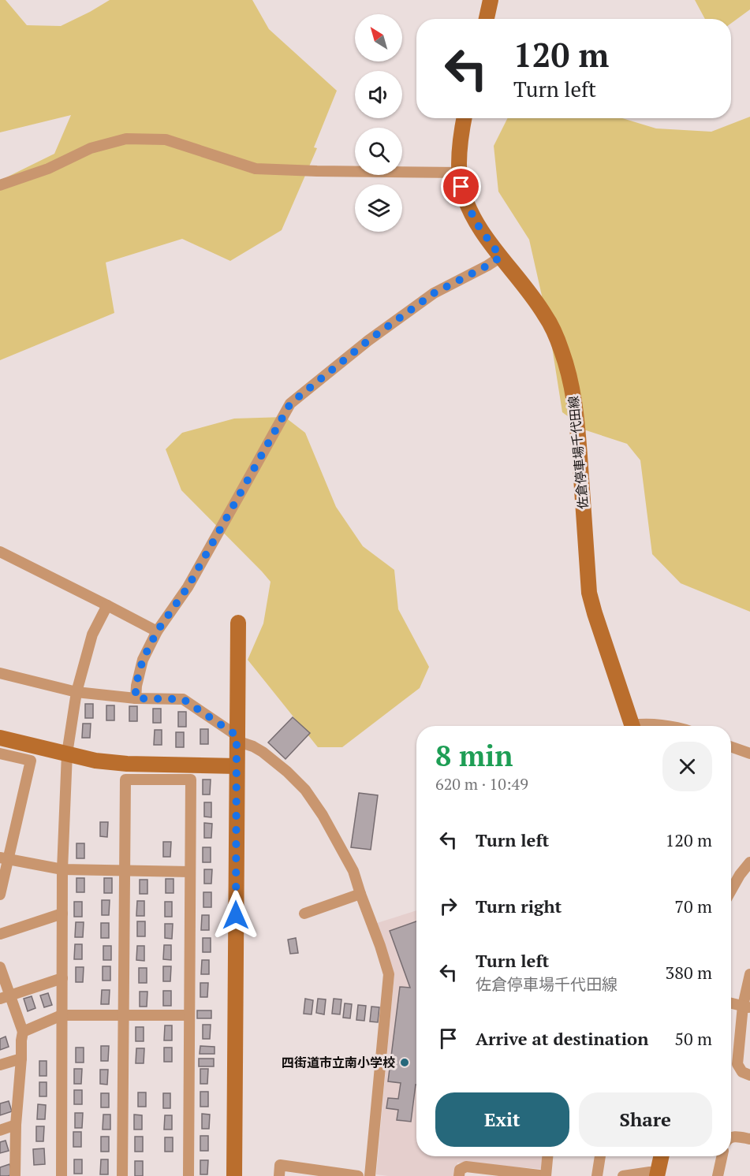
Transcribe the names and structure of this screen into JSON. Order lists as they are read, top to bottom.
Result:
{
  "streets": {
    "street": ["佐倉停車場千代田線"]
  },
  "places": ["四街道市立南小学校"],
  "north": "top left",
  "page": {
    "turn": ["120 m", "Turn left"],
    "heading": ["8 min", "620 m · 10:49"],
    "list": [
      {
        "name": "Turn left",
        "value": "120 m"
      },
      {
        "name": "Turn right",
        "value": "70 m"
      },
      {
        "name": "Turn left",
        "note": "佐倉停車場千代田線",
        "value": "380 m"
      },
      {
        "name": "Arrive at destination",
        "value": "50 m"
      }
    ],
    "buttons": ["Exit", "Share"]
  }
}
